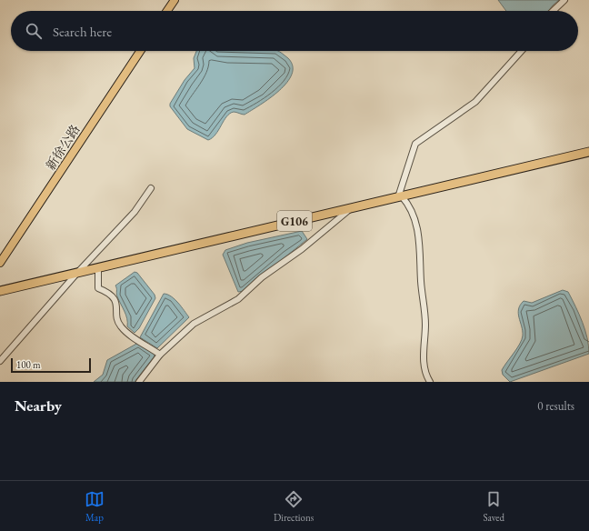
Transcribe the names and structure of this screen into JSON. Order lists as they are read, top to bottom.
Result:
{
  "streets": {
    "highway": ["G106"],
    "main road": ["新徐公路"]
  },
  "scale_bar": "100 m",
  "page": {
    "search": "Search here",
    "scale": "100 m",
    "heading": ["Nearby", "0 results"],
    "nav": ["Map", "Directions", "Saved"]
  }
}
